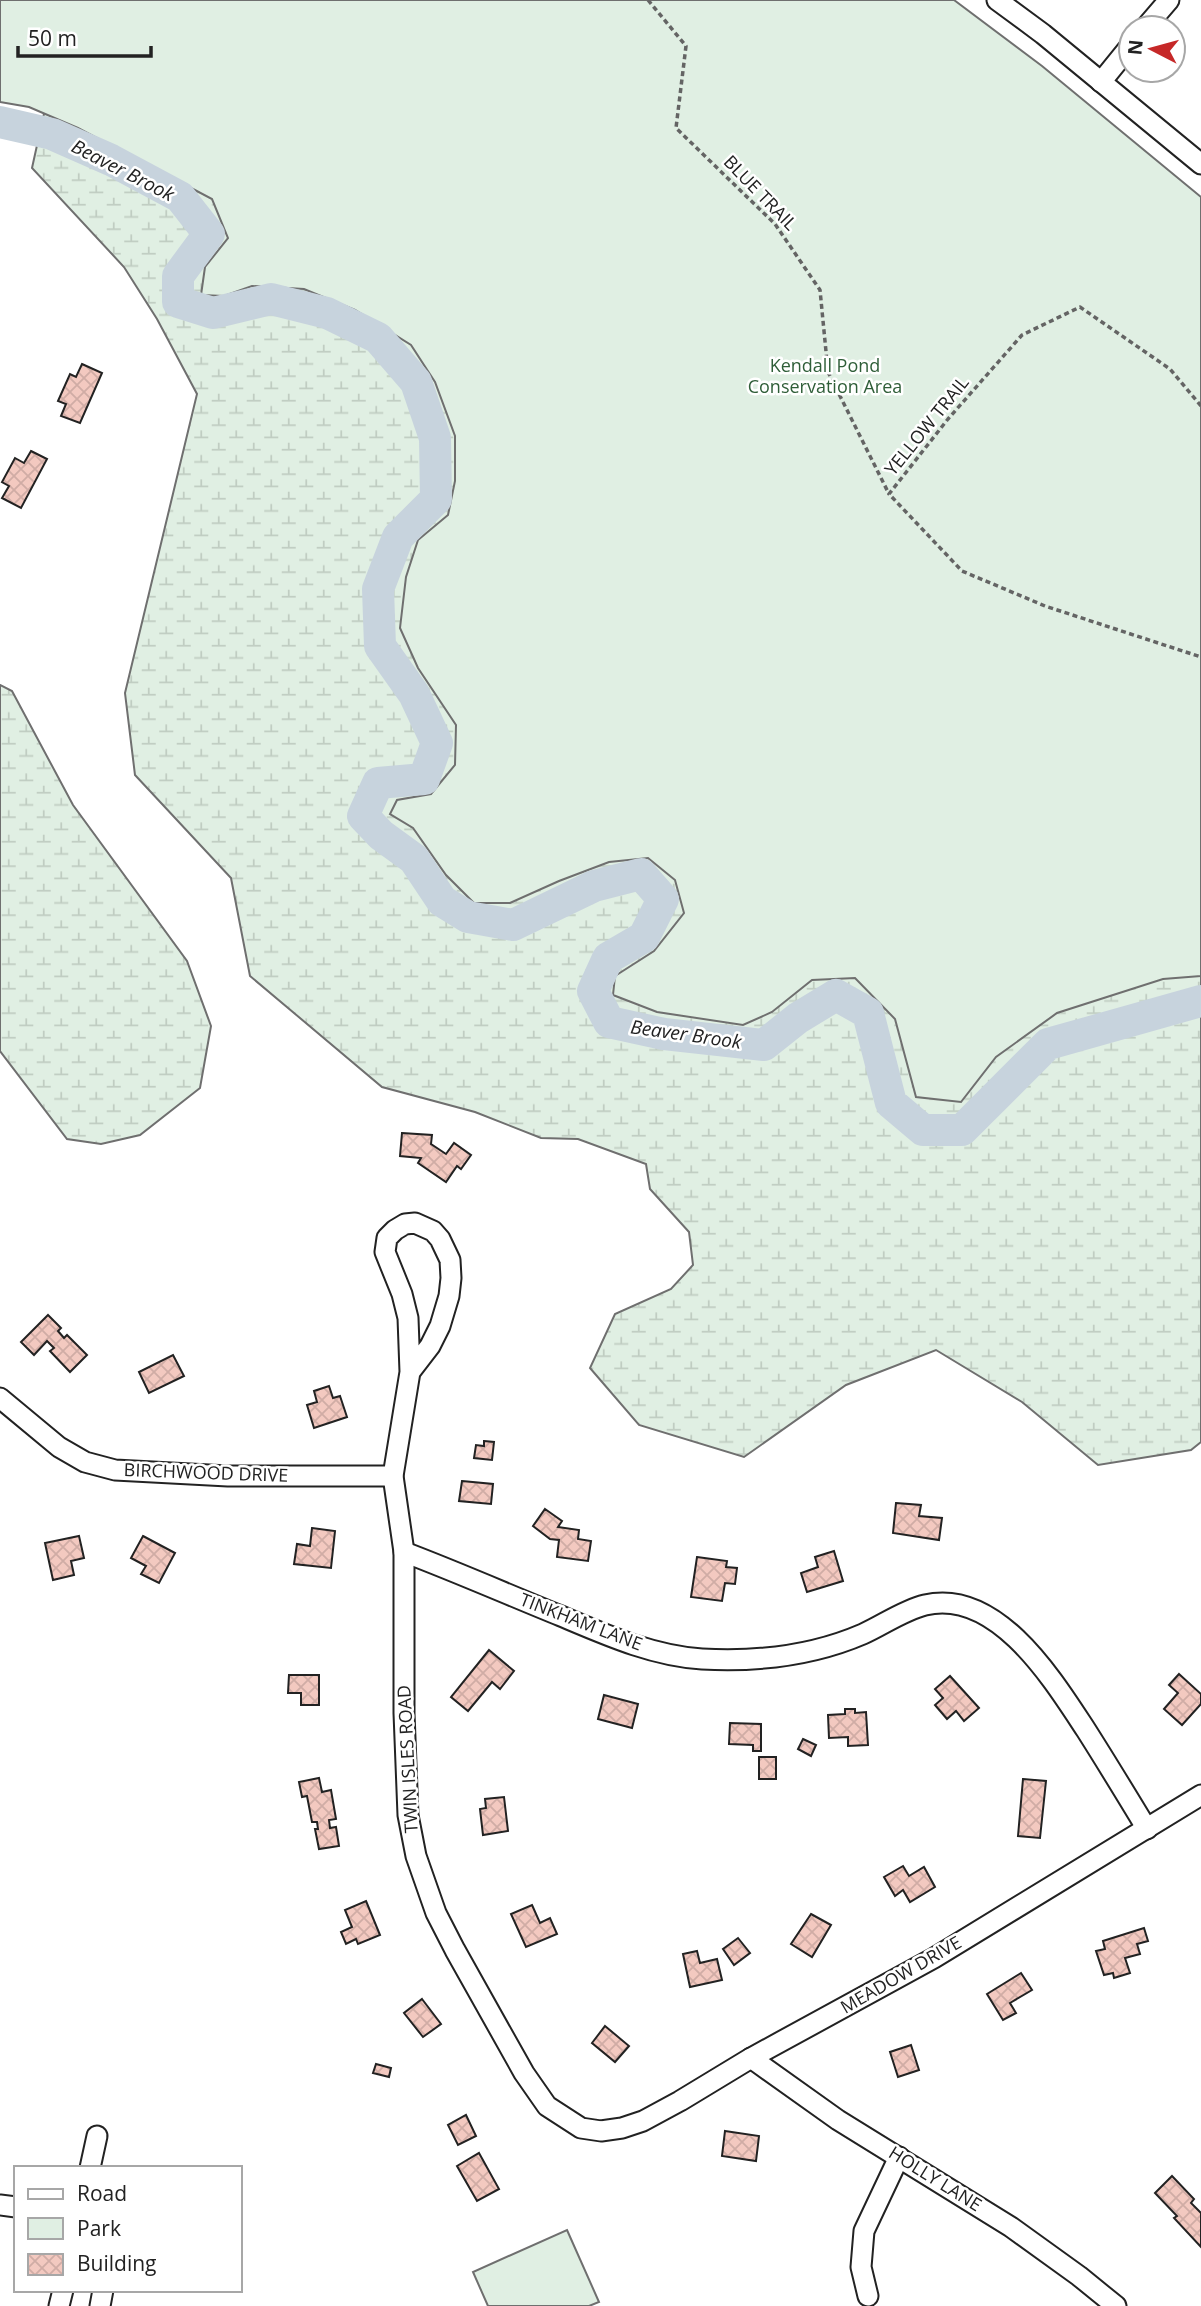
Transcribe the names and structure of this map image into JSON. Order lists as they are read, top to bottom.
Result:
{
  "streets": {
    "street": [
      "BIRCHWOOD DRIVE",
      "TINKHAM LANE",
      "TWIN ISLES ROAD",
      "MEADOW DRIVE",
      "HOLLY LANE"
    ],
    "path": ["BLUE TRAIL", "YELLOW TRAIL"]
  },
  "crossings": [
    ["BLUE TRAIL", "YELLOW TRAIL"],
    ["BIRCHWOOD DRIVE", "TWIN ISLES ROAD"],
    ["TINKHAM LANE", "TWIN ISLES ROAD"],
    ["TINKHAM LANE", "MEADOW DRIVE"],
    ["TWIN ISLES ROAD", "MEADOW DRIVE"],
    ["MEADOW DRIVE", "HOLLY LANE"]
  ],
  "water": ["Beaver Brook"],
  "parks": ["Kendall Pond Conservation Area"],
  "legend": ["Road", "Park", "Building"],
  "scale_bar": "50 m",
  "north": "left"
}
